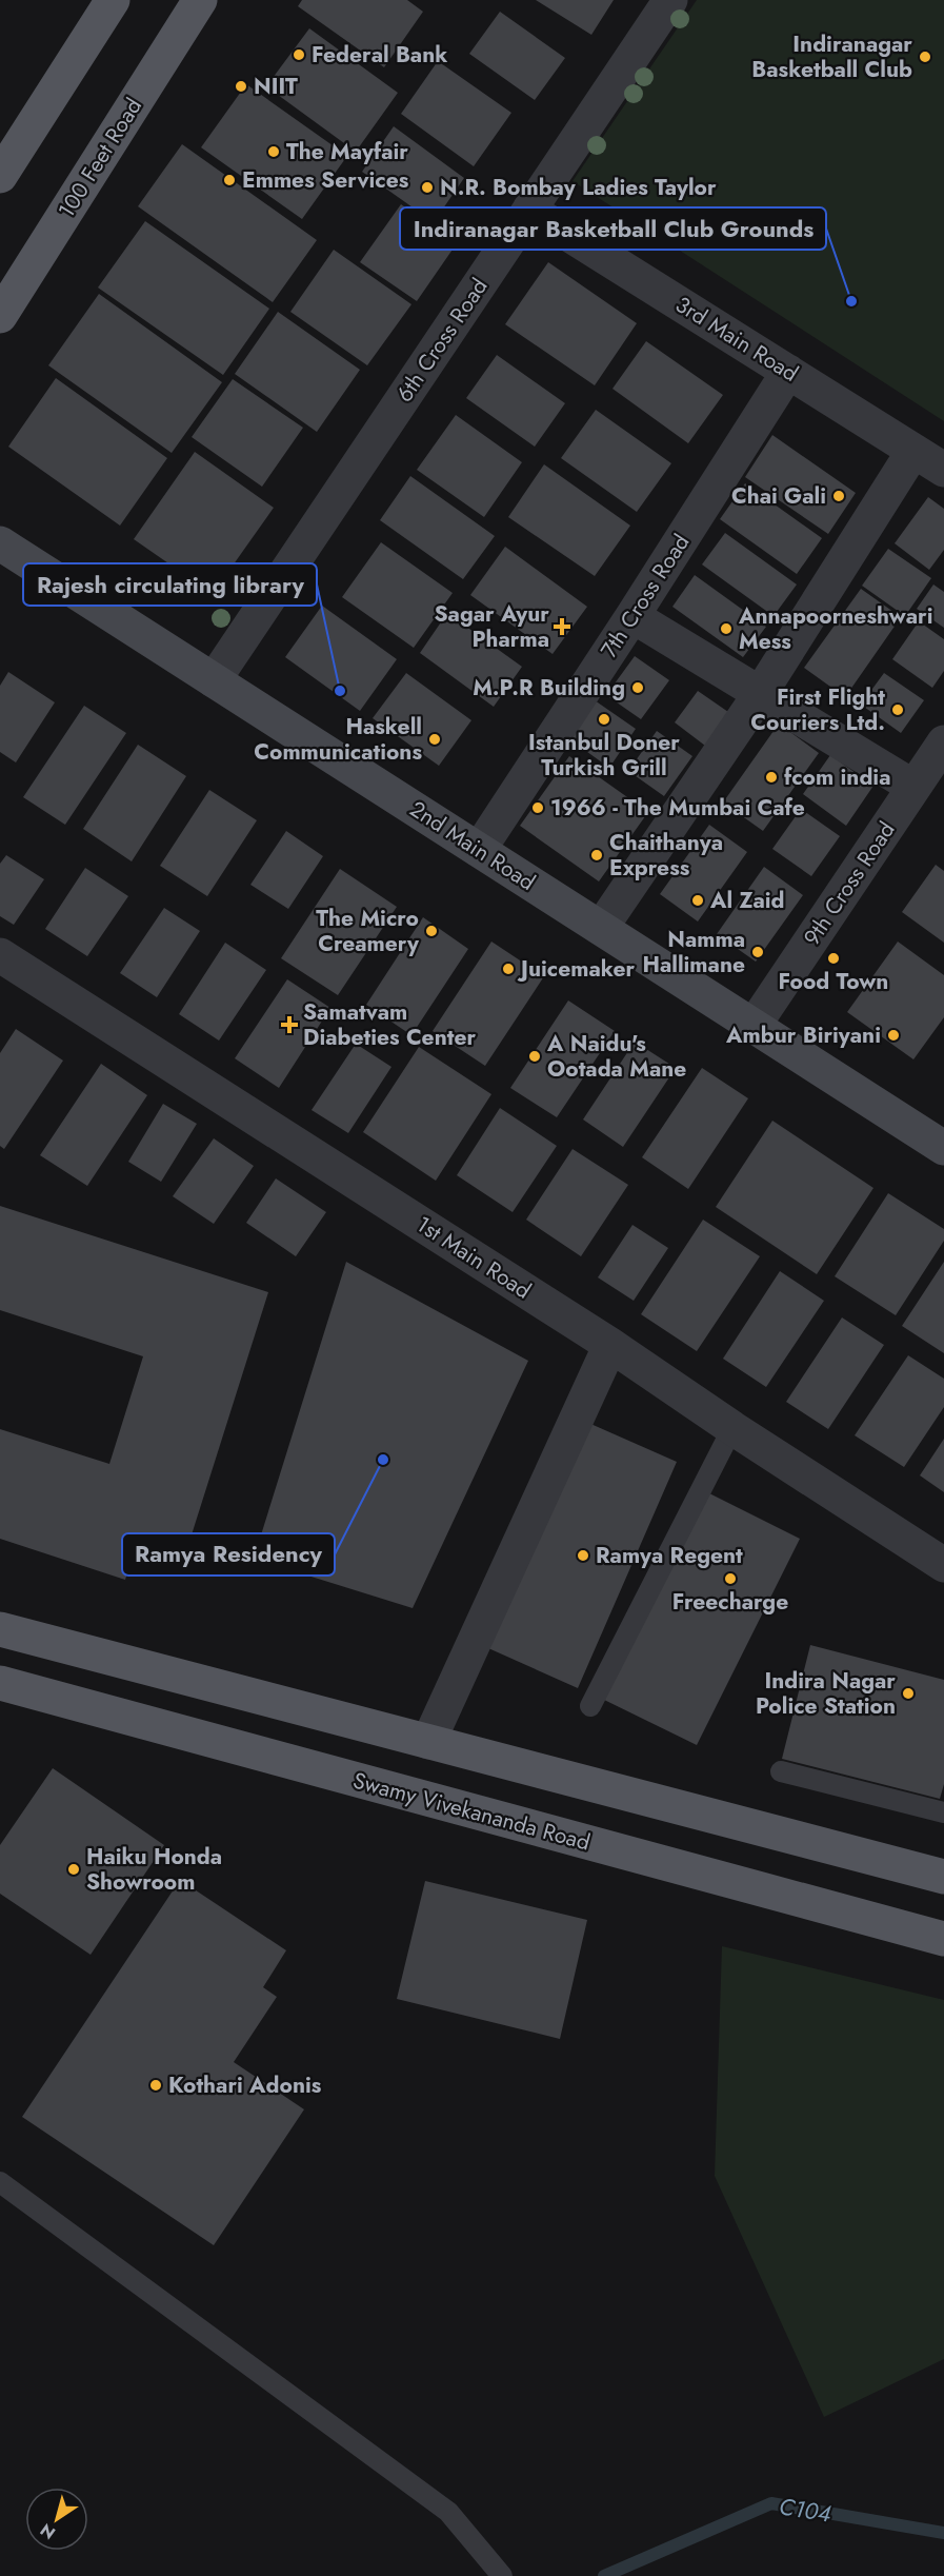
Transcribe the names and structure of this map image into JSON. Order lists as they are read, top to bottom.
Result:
{
  "streets": {
    "main road": ["100 Feet Road", "Swamy Vivekananda Road"],
    "street": [
      "3rd Main Road",
      "6th Cross Road",
      "7th Cross Road",
      "2nd Main Road",
      "9th Cross Road",
      "1st Main Road"
    ]
  },
  "crossings": [
    ["3rd Main Road", "6th Cross Road"],
    ["3rd Main Road", "7th Cross Road"],
    ["6th Cross Road", "2nd Main Road"],
    ["7th Cross Road", "2nd Main Road"],
    ["2nd Main Road", "9th Cross Road"]
  ],
  "water": ["C104"],
  "places": {
    "other": [
      "Federal Bank",
      "Indiranagar Basketball Club",
      "NIIT",
      "The Mayfair",
      "Emmes Services",
      "N.R. Bombay Ladies Taylor",
      "Indiranagar Basketball Club Grounds",
      "Chai Gali",
      "Annapoorneshwari Mess",
      "M.P.R Building",
      "Rajesh circulating library",
      "First Flight Couriers Ltd.",
      "Istanbul Doner Turkish Grill",
      "Haskell Communications",
      "fcom india",
      "1966 - The Mumbai Cafe",
      "Chaithanya Express",
      "Al Zaid",
      "The Micro Creamery",
      "Namma Hallimane",
      "Food Town",
      "Juicemaker",
      "Ambur Biriyani",
      "A Naidu's Ootada Mane",
      "Ramya Residency",
      "Ramya Regent",
      "Freecharge",
      "Indira Nagar Police Station",
      "Haiku Honda Showroom",
      "Kothari Adonis"
    ],
    "health": ["Sagar Ayur Pharma", "Samatvam Diabeties Center"]
  },
  "north": "bottom left"
}
